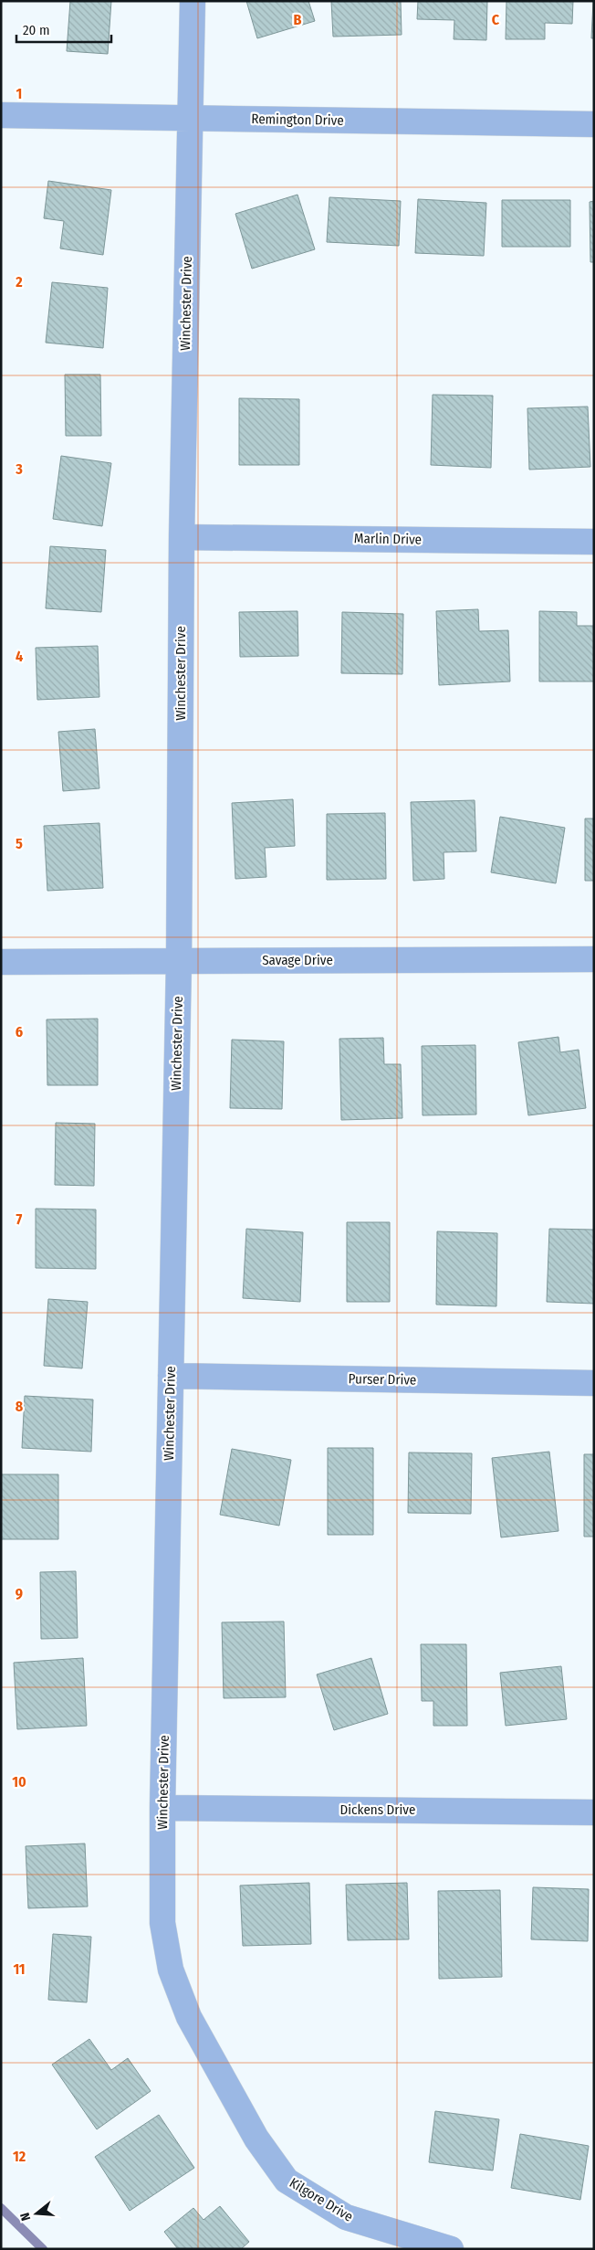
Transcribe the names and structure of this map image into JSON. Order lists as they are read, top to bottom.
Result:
{
  "streets": {
    "street": [
      "Remington Drive",
      "Winchester Drive",
      "Marlin Drive",
      "Savage Drive",
      "Purser Drive",
      "Dickens Drive",
      "Kilgore Drive"
    ]
  },
  "crossings": [
    ["Remington Drive", "Winchester Drive"],
    ["Winchester Drive", "Marlin Drive"],
    ["Winchester Drive", "Savage Drive"],
    ["Winchester Drive", "Purser Drive"],
    ["Winchester Drive", "Dickens Drive"],
    ["Winchester Drive", "Kilgore Drive"]
  ],
  "scale_bar": "20 m",
  "north": "left",
  "grid": {
    "columns": ["B", "C"],
    "rows": [
      "1",
      "2",
      "3",
      "4",
      "5",
      "6",
      "7",
      "8",
      "9",
      "10",
      "11",
      "12"
    ]
  }
}
